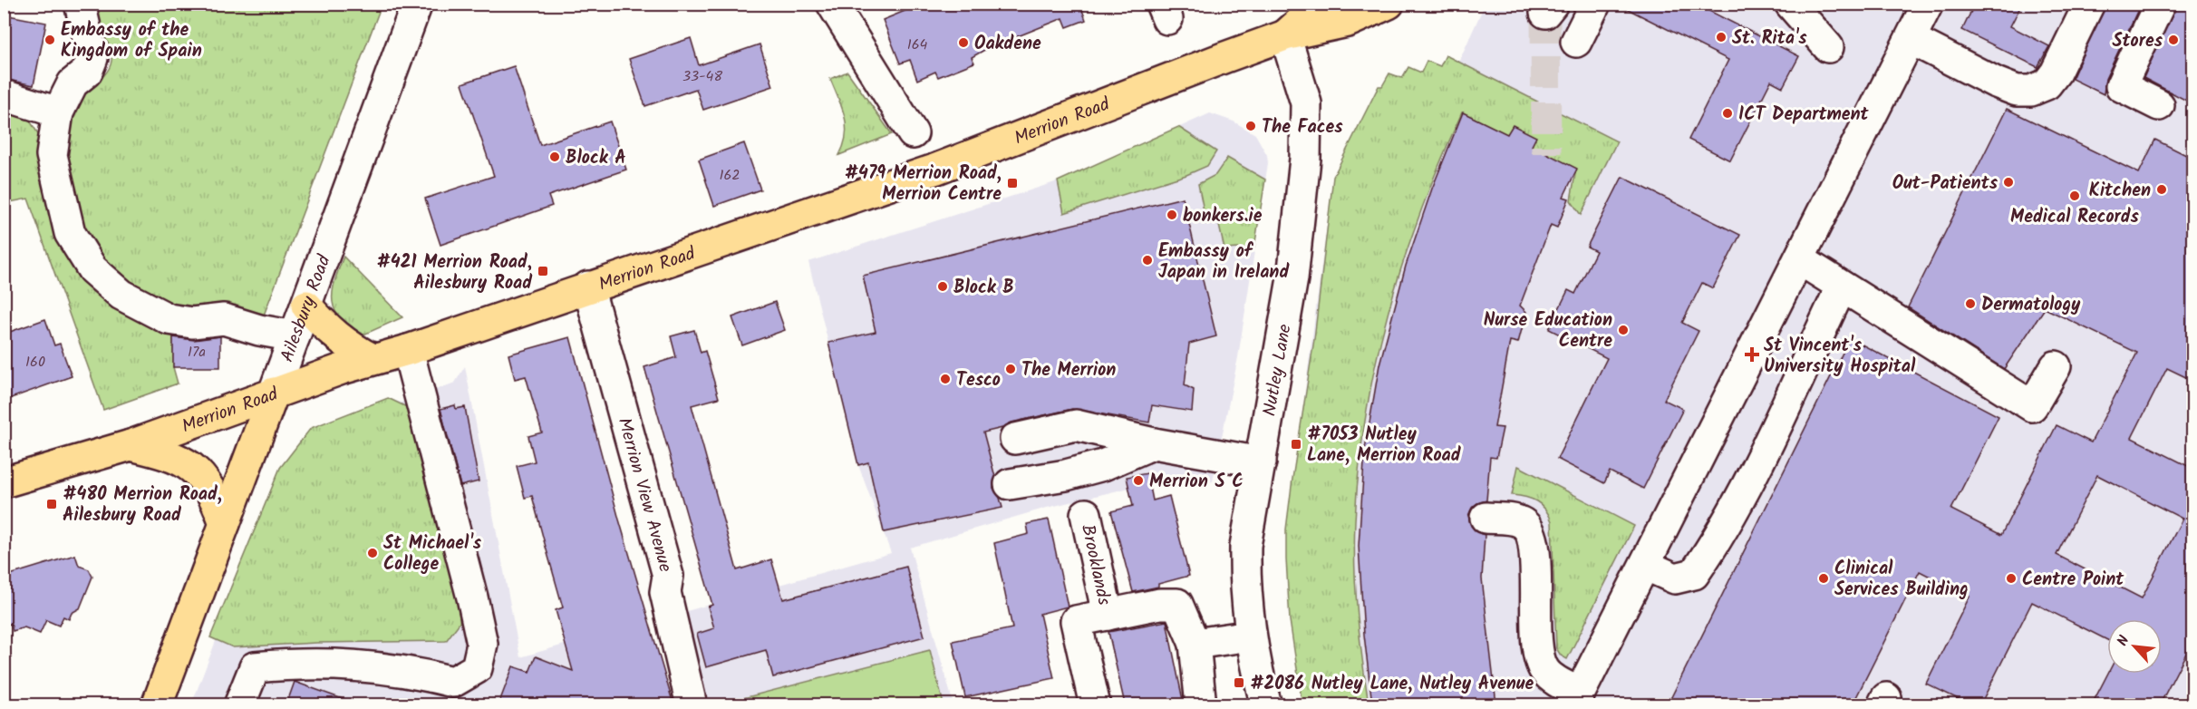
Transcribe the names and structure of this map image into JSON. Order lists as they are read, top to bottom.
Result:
{
  "streets": {
    "main road": ["Merrion Road", "Ailesbury Road"],
    "street": ["Nutley Lane", "Merrion View Avenue", "Brooklands"]
  },
  "crossings": [
    ["Merrion Road", "Ailesbury Road"],
    ["Merrion Road", "Nutley Lane"],
    ["Merrion Road", "Merrion View Avenue"]
  ],
  "places": {
    "other": [
      "St. Rita's",
      "Embassy of the Kingdom of Spain",
      "Stores",
      "Oakdene",
      "ICT Department",
      "The Faces",
      "Block A",
      "Out-Patients",
      "Kitchen",
      "Medical Records",
      "bonkers.ie",
      "Embassy of Japan in Ireland",
      "Block B",
      "Dermatology",
      "Nurse Education Centre",
      "The Merrion",
      "Tesco",
      "Merrion S C",
      "St Michael's College",
      "Clinical Services Building",
      "Centre Point"
    ],
    "transit": [
      "#479 Merrion Road, Merrion Centre",
      "#421 Merrion Road, Ailesbury Road",
      "#7053 Nutley Lane, Merrion Road",
      "#480 Merrion Road, Ailesbury Road",
      "#2086 Nutley Lane, Nutley Avenue"
    ],
    "health": ["St Vincent's University Hospital"]
  },
  "house_numbers": [
    "164",
    "33-48",
    "162",
    "17a",
    "160"
  ],
  "north": "top left"
}
